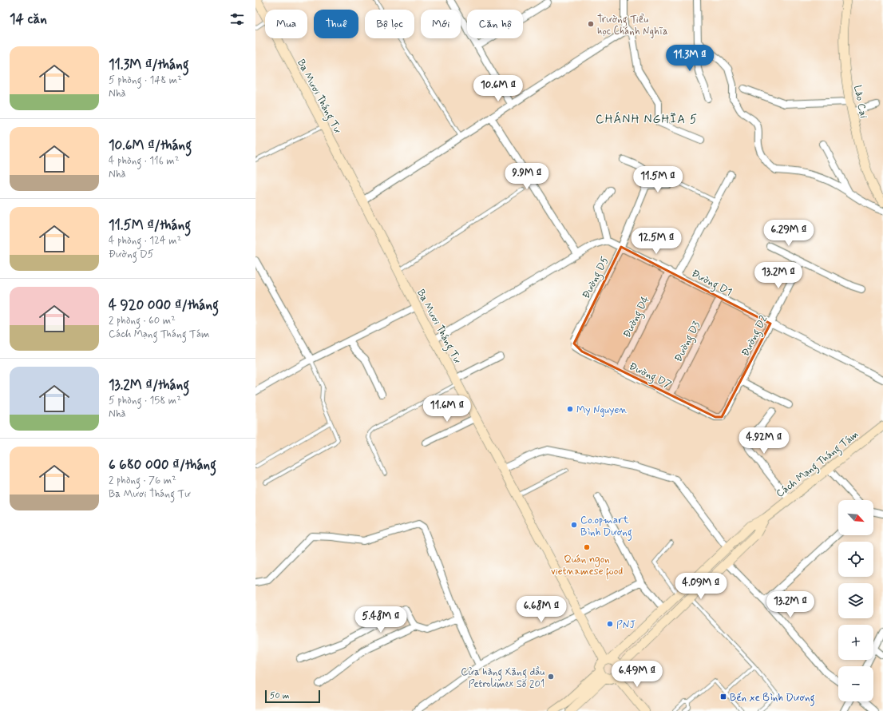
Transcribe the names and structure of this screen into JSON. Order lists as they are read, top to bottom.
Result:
{
  "streets": {
    "street": [
      "Ba Mươi Tháng Tư",
      "Lào Cai",
      "Đường D5",
      "Đường D1",
      "Đường D4",
      "Đường D2",
      "Đường D3",
      "Đường D7",
      "Cách Mạng Tháng Tám"
    ]
  },
  "crossings": [
    ["Ba Mươi Tháng Tư", "Cách Mạng Tháng Tám"],
    ["Đường D5", "Đường D1"],
    ["Đường D5", "Đường D7"],
    ["Đường D1", "Đường D4"],
    ["Đường D1", "Đường D2"],
    ["Đường D1", "Đường D3"],
    ["Đường D4", "Đường D7"],
    ["Đường D2", "Đường D7"],
    ["Đường D3", "Đường D7"]
  ],
  "districts": ["CHÁNH NGHĨA 5"],
  "places": {
    "other": [
      "Trường Tiểu học Chánh Nghĩa",
      "My Nguyen",
      "Co.opmart Bình Dương",
      "Quán ngon vietnamese food",
      "PNJ",
      "Cửa hàng Xăng dầu Petrolimex Số 201"
    ],
    "transit": ["Bến xe Bình Dương"]
  },
  "scale_bar": "50 m",
  "north": "bottom right",
  "page": {
    "heading": "14 căn",
    "chip": [
      "Mua",
      "Thuê",
      "Bộ lọc",
      "Mới",
      "Căn hộ"
    ],
    "list": [
      {
        "name": "11.3M ₫/tháng",
        "note": "5 phòng · 148 m² · Nhà"
      },
      {
        "name": "10.6M ₫/tháng",
        "note": "4 phòng · 116 m² · Nhà"
      },
      {
        "name": "11.5M ₫/tháng",
        "note": "4 phòng · 124 m² · Đường D5"
      },
      {
        "name": "4 920 000 ₫/tháng",
        "note": "2 phòng · 60 m² · Cách Mạng Tháng Tám"
      },
      {
        "name": "13.2M ₫/tháng",
        "note": "5 phòng · 158 m² · Nhà"
      },
      {
        "name": "6 680 000 ₫/tháng",
        "note": "2 phòng · 76 m² · Ba Mươi Tháng Tư"
      }
    ],
    "price": [
      "11.3M ₫",
      "10.6M ₫",
      "9.9M ₫",
      "11.5M ₫",
      "6.29M ₫",
      "12.5M ₫",
      "13.2M ₫",
      "11.6M ₫",
      "4.92M ₫",
      "4.09M ₫",
      "13.2M ₫",
      "6.68M ₫",
      "5.48M ₫",
      "6.49M ₫"
    ],
    "map_buttons": ["+", "−"],
    "scale": "50 m"
  }
}
